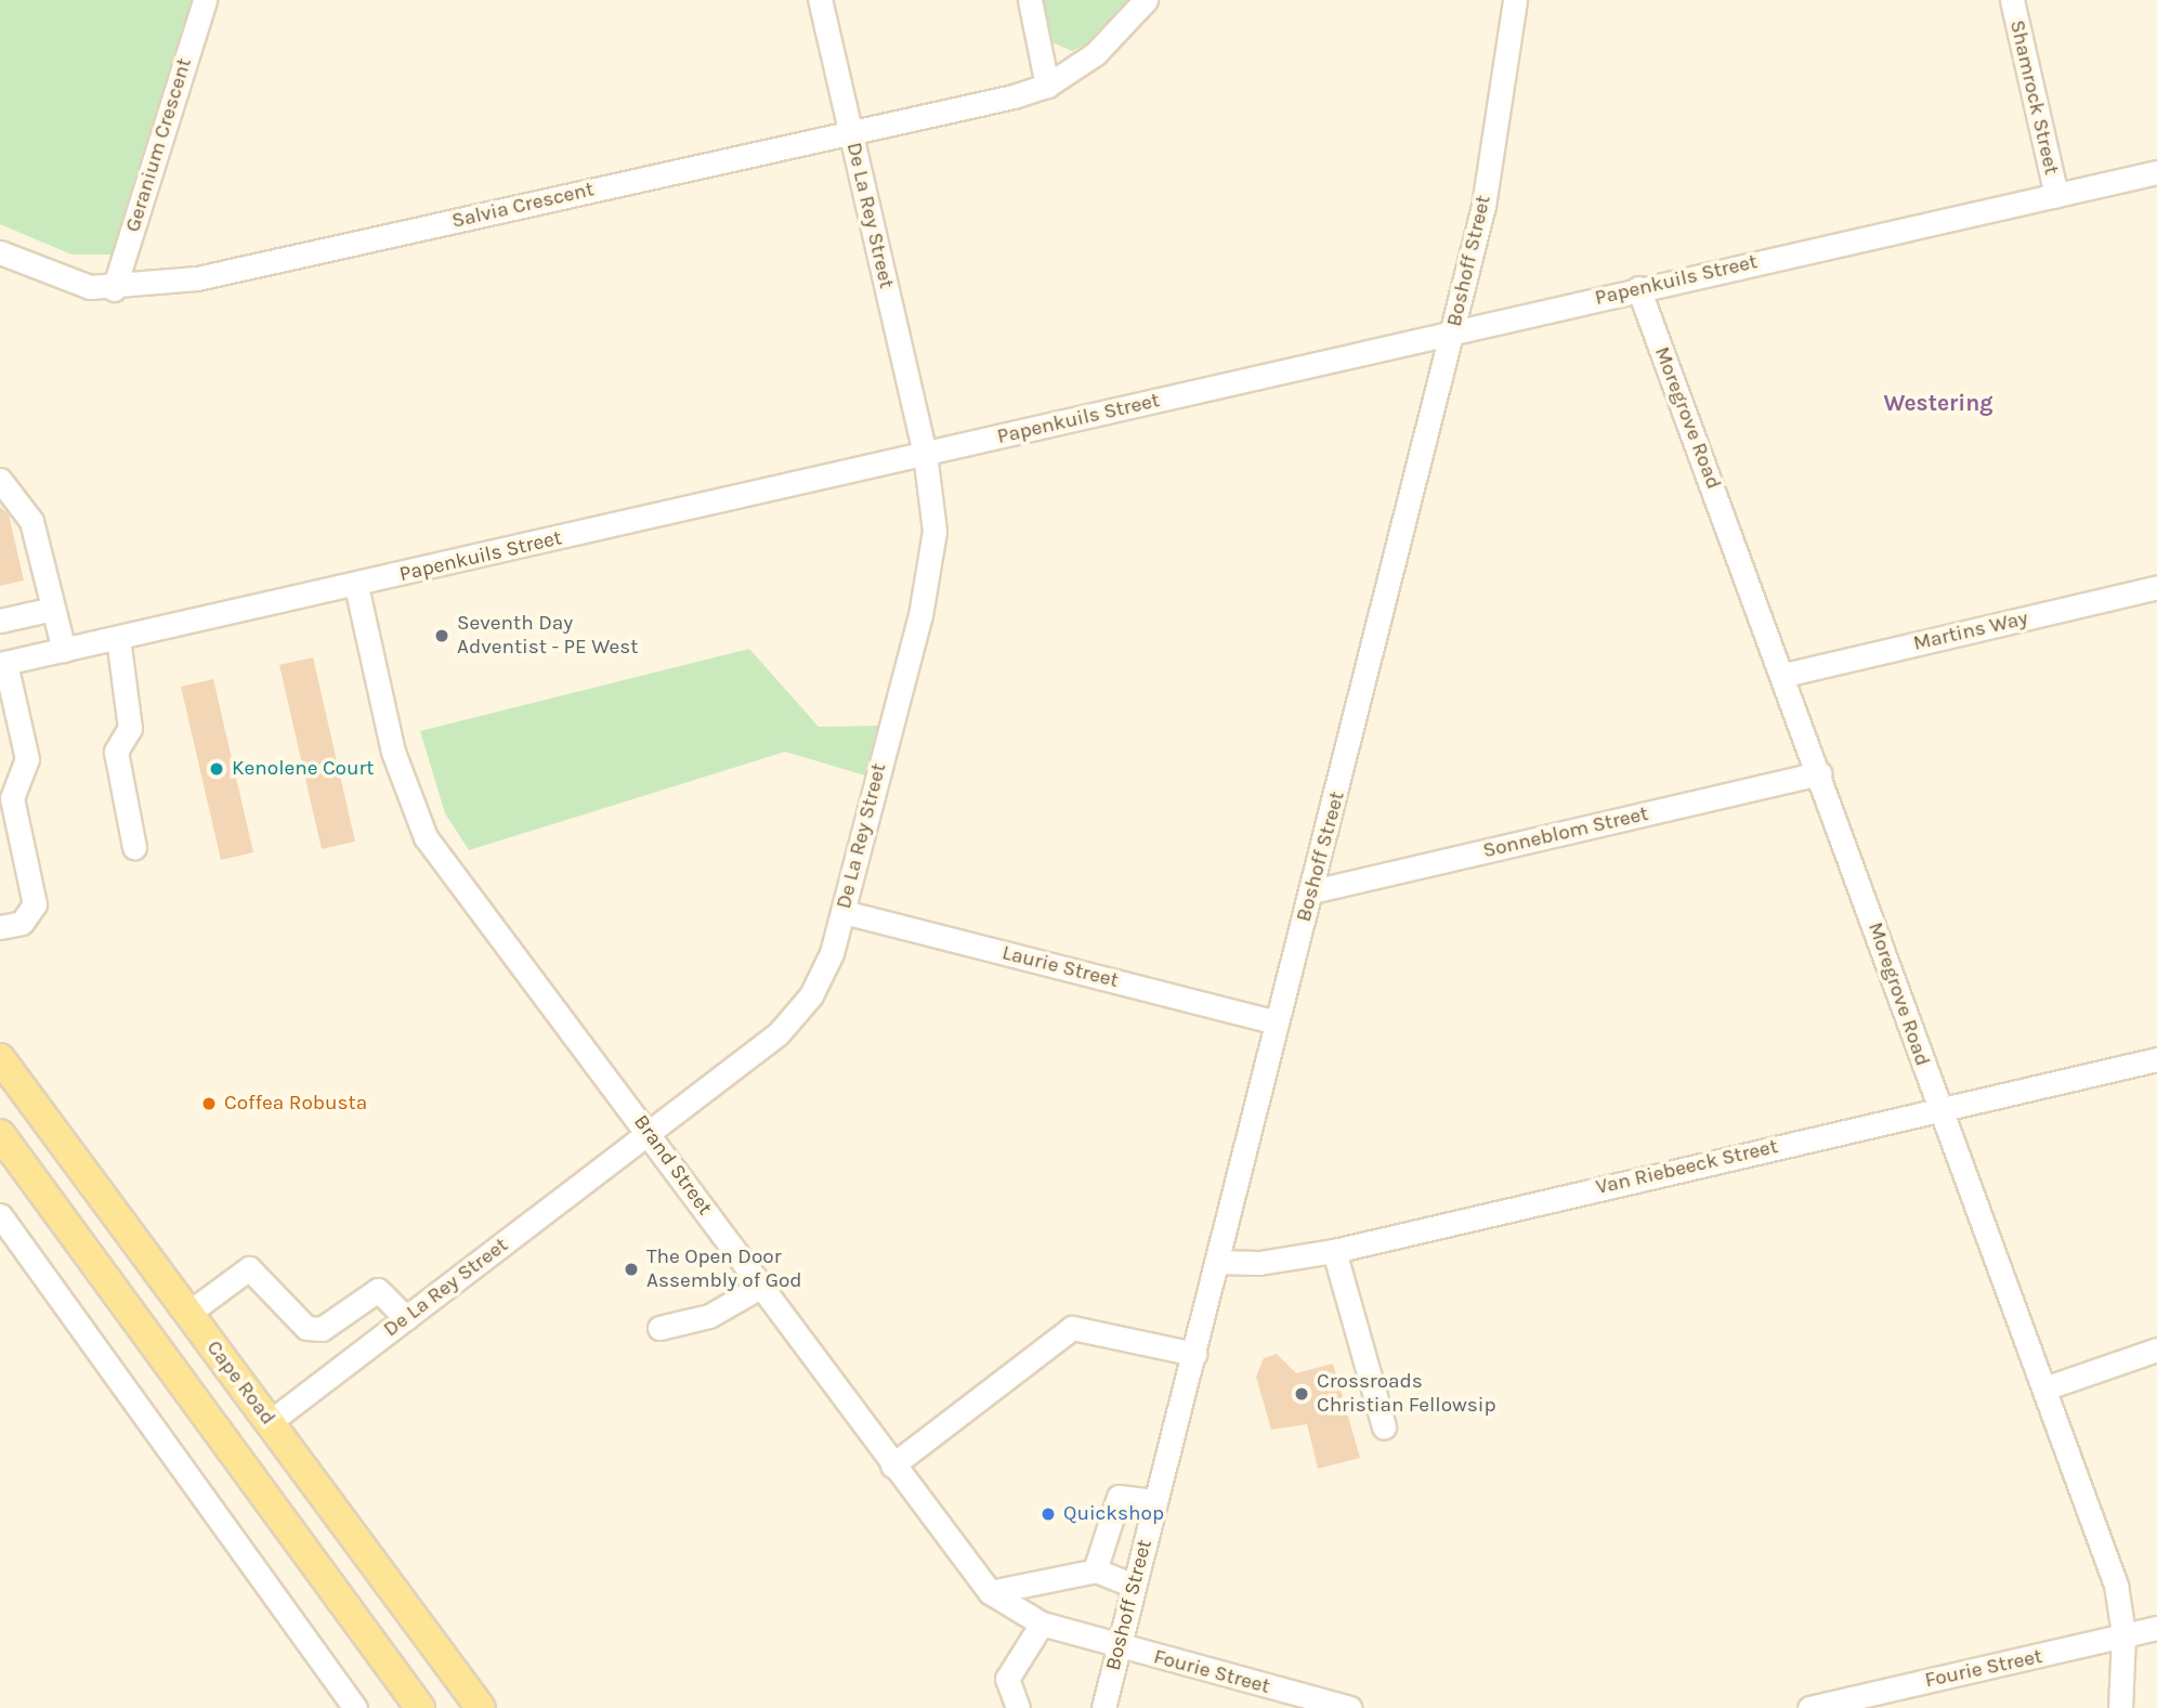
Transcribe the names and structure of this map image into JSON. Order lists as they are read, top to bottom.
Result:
{
  "streets": {
    "main road": ["Cape Road"],
    "street": [
      "Shamrock Street",
      "Geranium Crescent",
      "Salvia Crescent",
      "De La Rey Street",
      "Boshoff Street",
      "Papenkuils Street",
      "Moregrove Road",
      "Martins Way",
      "Sonneblom Street",
      "Laurie Street",
      "Brand Street",
      "Van Riebeeck Street",
      "Fourie Street"
    ]
  },
  "crossings": [
    ["Shamrock Street", "Papenkuils Street"],
    ["Geranium Crescent", "Salvia Crescent"],
    ["Salvia Crescent", "De La Rey Street"],
    ["De La Rey Street", "Papenkuils Street"],
    ["De La Rey Street", "Laurie Street"],
    ["De La Rey Street", "Brand Street"],
    ["De La Rey Street", "Cape Road"],
    ["Boshoff Street", "Papenkuils Street"],
    ["Boshoff Street", "Sonneblom Street"],
    ["Boshoff Street", "Laurie Street"],
    ["Boshoff Street", "Brand Street"],
    ["Boshoff Street", "Van Riebeeck Street"],
    ["Boshoff Street", "Fourie Street"],
    ["Papenkuils Street", "Moregrove Road"],
    ["Papenkuils Street", "Brand Street"],
    ["Moregrove Road", "Martins Way"],
    ["Moregrove Road", "Sonneblom Street"],
    ["Moregrove Road", "Van Riebeeck Street"],
    ["Moregrove Road", "Fourie Street"],
    ["Brand Street", "Fourie Street"]
  ],
  "districts": ["Westering"],
  "places": [
    "Seventh Day Adventist - PE West",
    "Kenolene Court",
    "Coffea Robusta",
    "The Open Door Assembly of God",
    "Crossroads Christian Fellowsip",
    "Quickshop"
  ]
}
